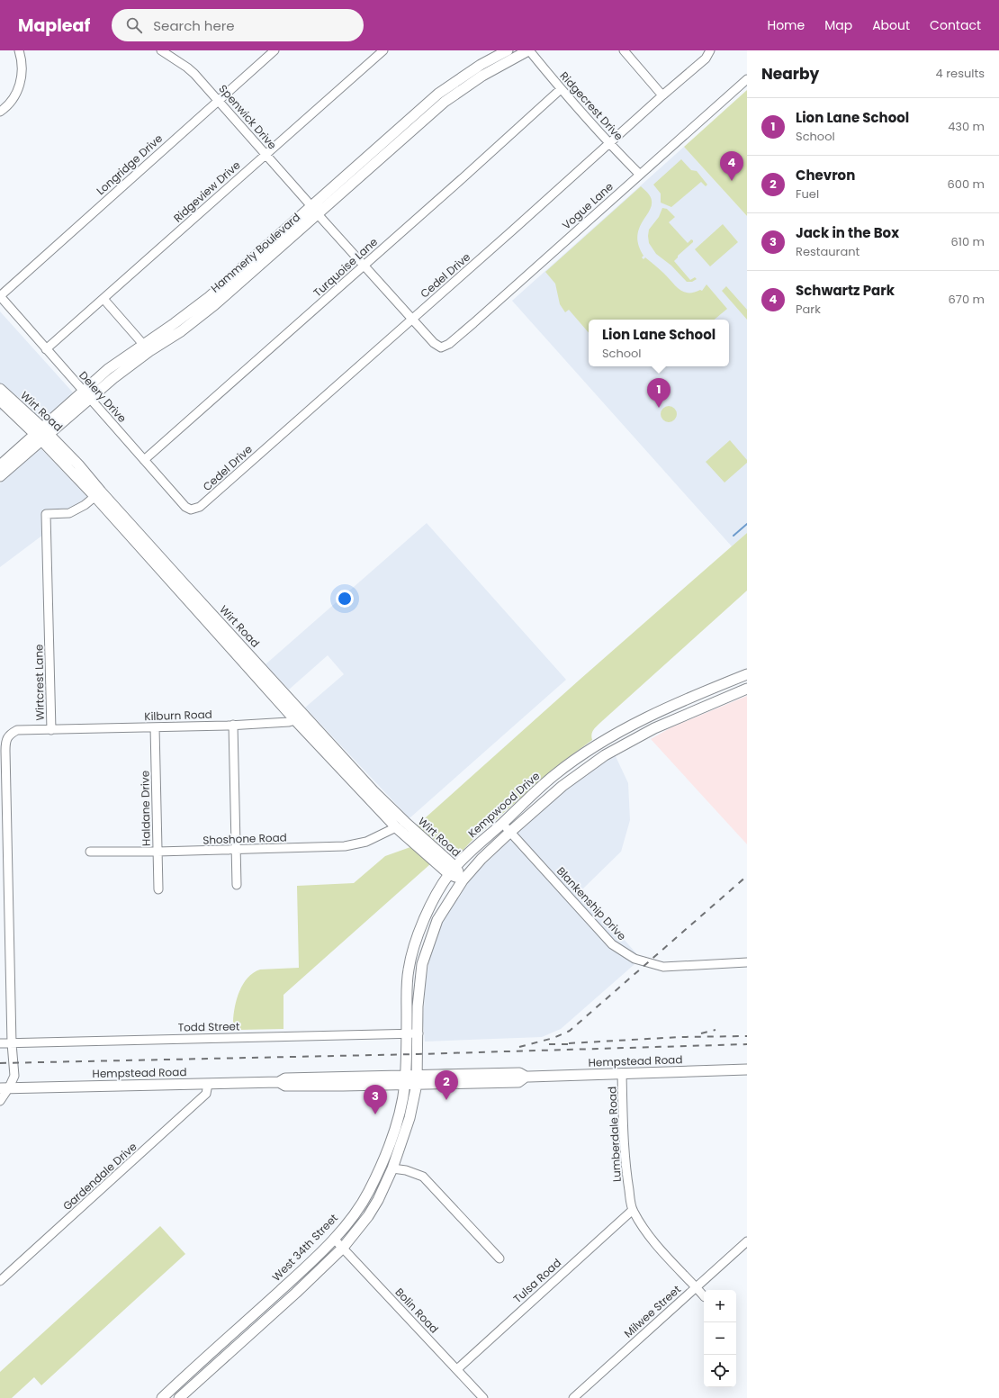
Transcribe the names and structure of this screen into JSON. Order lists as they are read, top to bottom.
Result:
{
  "streets": {
    "main road": [
      "Hammerly Boulevard",
      "Wirt Road",
      "Kempwood Drive",
      "Hempstead Road",
      "West 34th Street"
    ],
    "street": [
      "Ridgecrest Drive",
      "Spenwick Drive",
      "Longridge Drive",
      "Ridgeview Drive",
      "Vogue Lane",
      "Turquoise Lane",
      "Cedel Drive",
      "Delery Drive",
      "Wirtcrest Lane",
      "Kilburn Road",
      "Haldane Drive",
      "Shoshone Road",
      "Blankenship Drive",
      "Todd Street",
      "Lumberdale Road",
      "Gardendale Drive",
      "Tulsa Road",
      "Bolin Road",
      "Milwee Street"
    ]
  },
  "crossings": [
    ["Ridgecrest Drive", "Vogue Lane"],
    ["Ridgecrest Drive", "Hammerly Boulevard"],
    ["Ridgecrest Drive", "Turquoise Lane"],
    ["Ridgecrest Drive", "Cedel Drive"],
    ["Spenwick Drive", "Longridge Drive"],
    ["Spenwick Drive", "Ridgeview Drive"],
    ["Spenwick Drive", "Hammerly Boulevard"],
    ["Longridge Drive", "Delery Drive"],
    ["Ridgeview Drive", "Delery Drive"],
    ["Vogue Lane", "Cedel Drive"],
    ["Hammerly Boulevard", "Delery Drive"],
    ["Hammerly Boulevard", "Wirt Road"],
    ["Turquoise Lane", "Delery Drive"],
    ["Cedel Drive", "Delery Drive"],
    ["Wirt Road", "Wirtcrest Lane"],
    ["Wirt Road", "Kilburn Road"],
    ["Wirt Road", "Kempwood Drive"],
    ["Wirt Road", "Shoshone Road"],
    ["Wirtcrest Lane", "Kilburn Road"],
    ["Wirtcrest Lane", "Todd Street"],
    ["Wirtcrest Lane", "Hempstead Road"],
    ["Kilburn Road", "Haldane Drive"],
    ["Kempwood Drive", "Blankenship Drive"],
    ["Kempwood Drive", "Todd Street"],
    ["Kempwood Drive", "Hempstead Road"],
    ["Kempwood Drive", "West 34th Street"],
    ["Haldane Drive", "Shoshone Road"],
    ["Hempstead Road", "Lumberdale Road"],
    ["Hempstead Road", "Gardendale Drive"],
    ["Hempstead Road", "West 34th Street"],
    ["Lumberdale Road", "Tulsa Road"],
    ["Lumberdale Road", "Milwee Street"],
    ["West 34th Street", "Bolin Road"],
    ["Tulsa Road", "Bolin Road"]
  ],
  "page": {
    "header": "Mapleaf",
    "search": "Search here",
    "nav": [
      "Home",
      "Map",
      "About",
      "Contact"
    ],
    "heading": ["Nearby", "4 results"],
    "list": [
      {
        "mark": "1",
        "name": "Lion Lane School",
        "note": "School",
        "value": "430 m"
      },
      {
        "mark": "2",
        "name": "Chevron",
        "note": "Fuel",
        "value": "600 m"
      },
      {
        "mark": "3",
        "name": "Jack in the Box",
        "note": "Restaurant",
        "value": "610 m"
      },
      {
        "mark": "4",
        "name": "Schwartz Park",
        "note": "Park",
        "value": "670 m"
      }
    ],
    "pins": [
      "4",
      "1",
      "2",
      "3"
    ],
    "popup": ["Lion Lane School", "School"],
    "map_buttons": ["+", "−"]
  }
}
